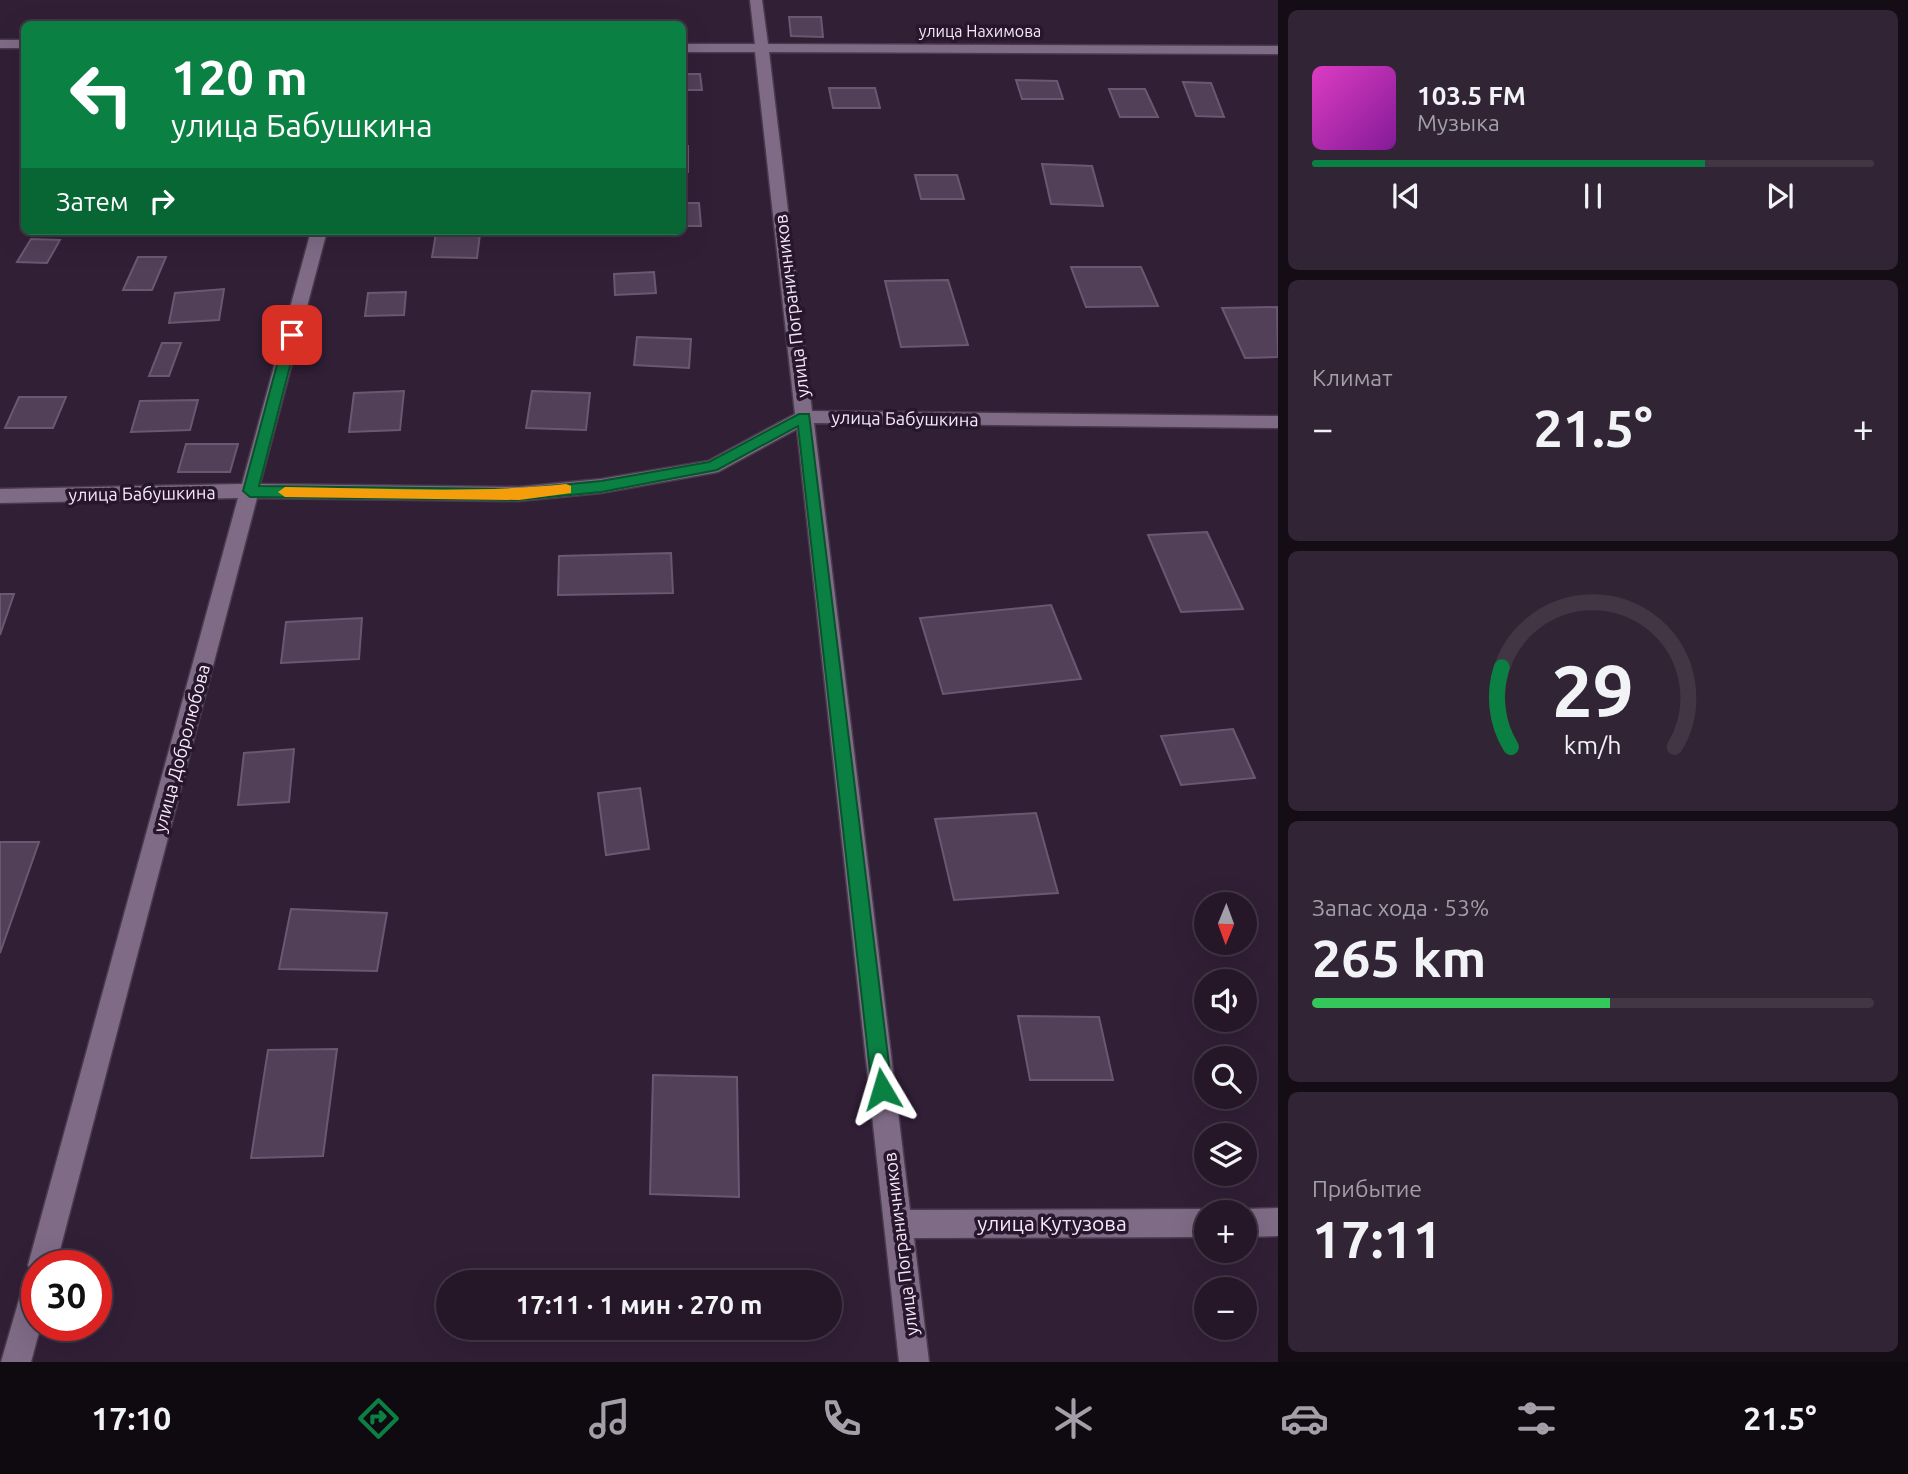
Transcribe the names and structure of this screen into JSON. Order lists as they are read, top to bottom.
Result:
{
  "streets": {
    "street": [
      "улица Нахимова",
      "улица Пограничников",
      "улица Бабушкина",
      "улица Добролюбова",
      "улица Кутузова"
    ]
  },
  "crossings": [
    ["улица Нахимова", "улица Пограничников"],
    ["улица Пограничников", "улица Бабушкина"],
    ["улица Пограничников", "улица Кутузова"],
    ["улица Бабушкина", "улица Добролюбова"]
  ],
  "north": "bottom",
  "page": {
    "turn": ["120 m", "улица Бабушкина"],
    "song": ["103.5 FM", "Музыка"],
    "then": "Затем",
    "tile": [
      "Климат",
      ["Запас хода · 53%", "265 km"],
      ["Прибытие", "17:11"]
    ],
    "heat": ["−", "21.5°", "+"],
    "map_buttons": ["+", "−"],
    "limit": "30",
    "trip": "17:11 · 1 мин · 270 m",
    "tabs": ["17:10", "21.5°"],
    "gauge": ["29", "km/h"]
  }
}
